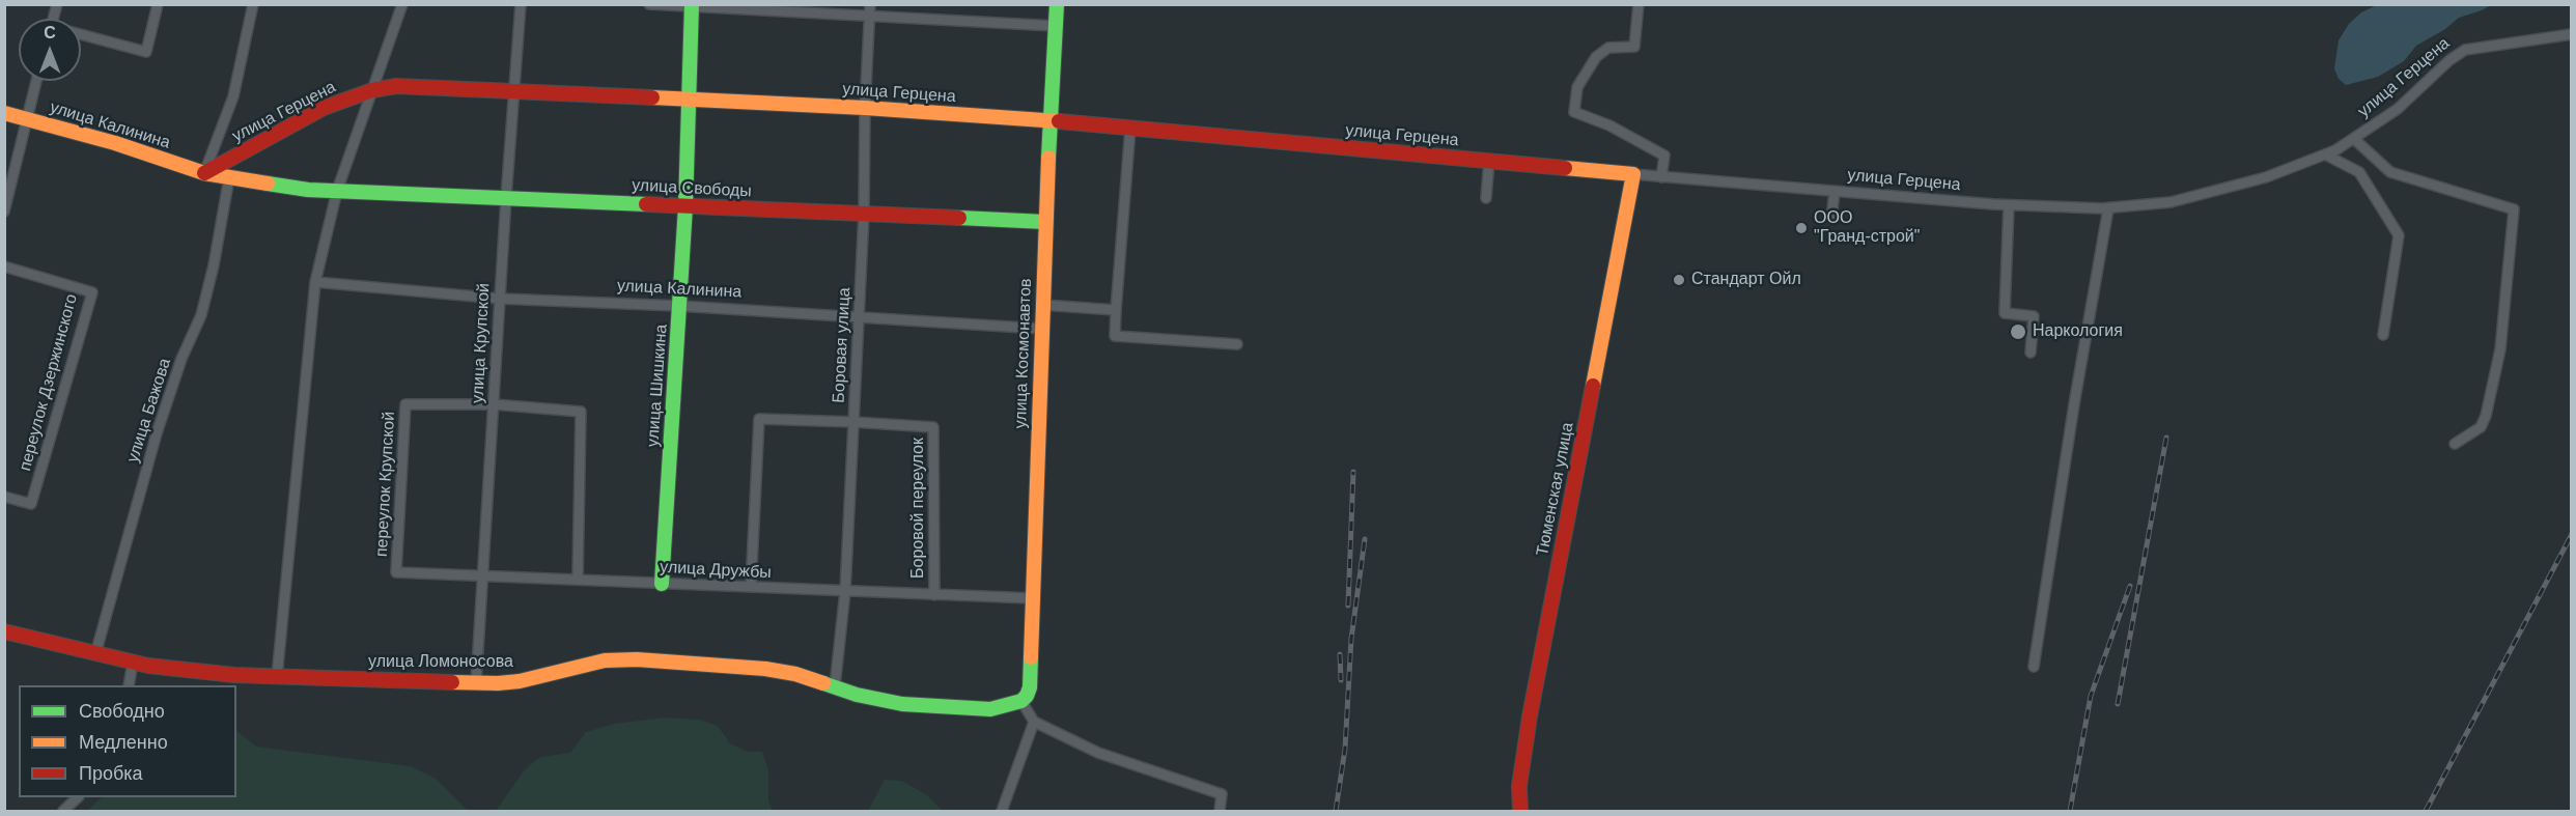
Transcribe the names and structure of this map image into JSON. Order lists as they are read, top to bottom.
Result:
{
  "streets": {
    "street": [
      "улица Герцена",
      "улица Калинина",
      "улица Свободы",
      "улица Крупской",
      "Боровая улица",
      "улица Космонавтов",
      "переулок Дзержинского",
      "улица Шишкина",
      "улица Бажова",
      "переулок Крупской",
      "Тюменская улица",
      "Боровой переулок",
      "улица Дружбы",
      "улица Ломоносова"
    ]
  },
  "crossings": [
    ["улица Герцена", "улица Калинина"],
    ["улица Герцена", "улица Крупской"],
    ["улица Герцена", "Боровая улица"],
    ["улица Герцена", "улица Космонавтов"],
    ["улица Герцена", "улица Шишкина"],
    ["улица Герцена", "Тюменская улица"],
    ["улица Калинина", "улица Свободы"],
    ["улица Калинина", "улица Крупской"],
    ["улица Калинина", "Боровая улица"],
    ["улица Калинина", "улица Космонавтов"],
    ["улица Калинина", "улица Шишкина"],
    ["улица Калинина", "улица Бажова"],
    ["улица Свободы", "улица Крупской"],
    ["улица Свободы", "Боровая улица"],
    ["улица Свободы", "улица Космонавтов"],
    ["улица Свободы", "улица Шишкина"],
    ["улица Свободы", "улица Бажова"],
    ["улица Крупской", "переулок Крупской"],
    ["улица Крупской", "улица Дружбы"],
    ["улица Крупской", "улица Ломоносова"],
    ["Боровая улица", "Боровой переулок"],
    ["Боровая улица", "улица Дружбы"],
    ["Боровая улица", "улица Ломоносова"],
    ["улица Космонавтов", "улица Дружбы"],
    ["улица Космонавтов", "улица Ломоносова"],
    ["улица Шишкина", "улица Дружбы"],
    ["улица Бажова", "улица Ломоносова"],
    ["переулок Крупской", "улица Дружбы"],
    ["Боровой переулок", "улица Дружбы"]
  ],
  "places": ["ООО \"Гранд-строй\"", "Стандарт Ойл", "Наркология"],
  "legend": ["Свободно", "Медленно", "Пробка"],
  "north": "top"
}
